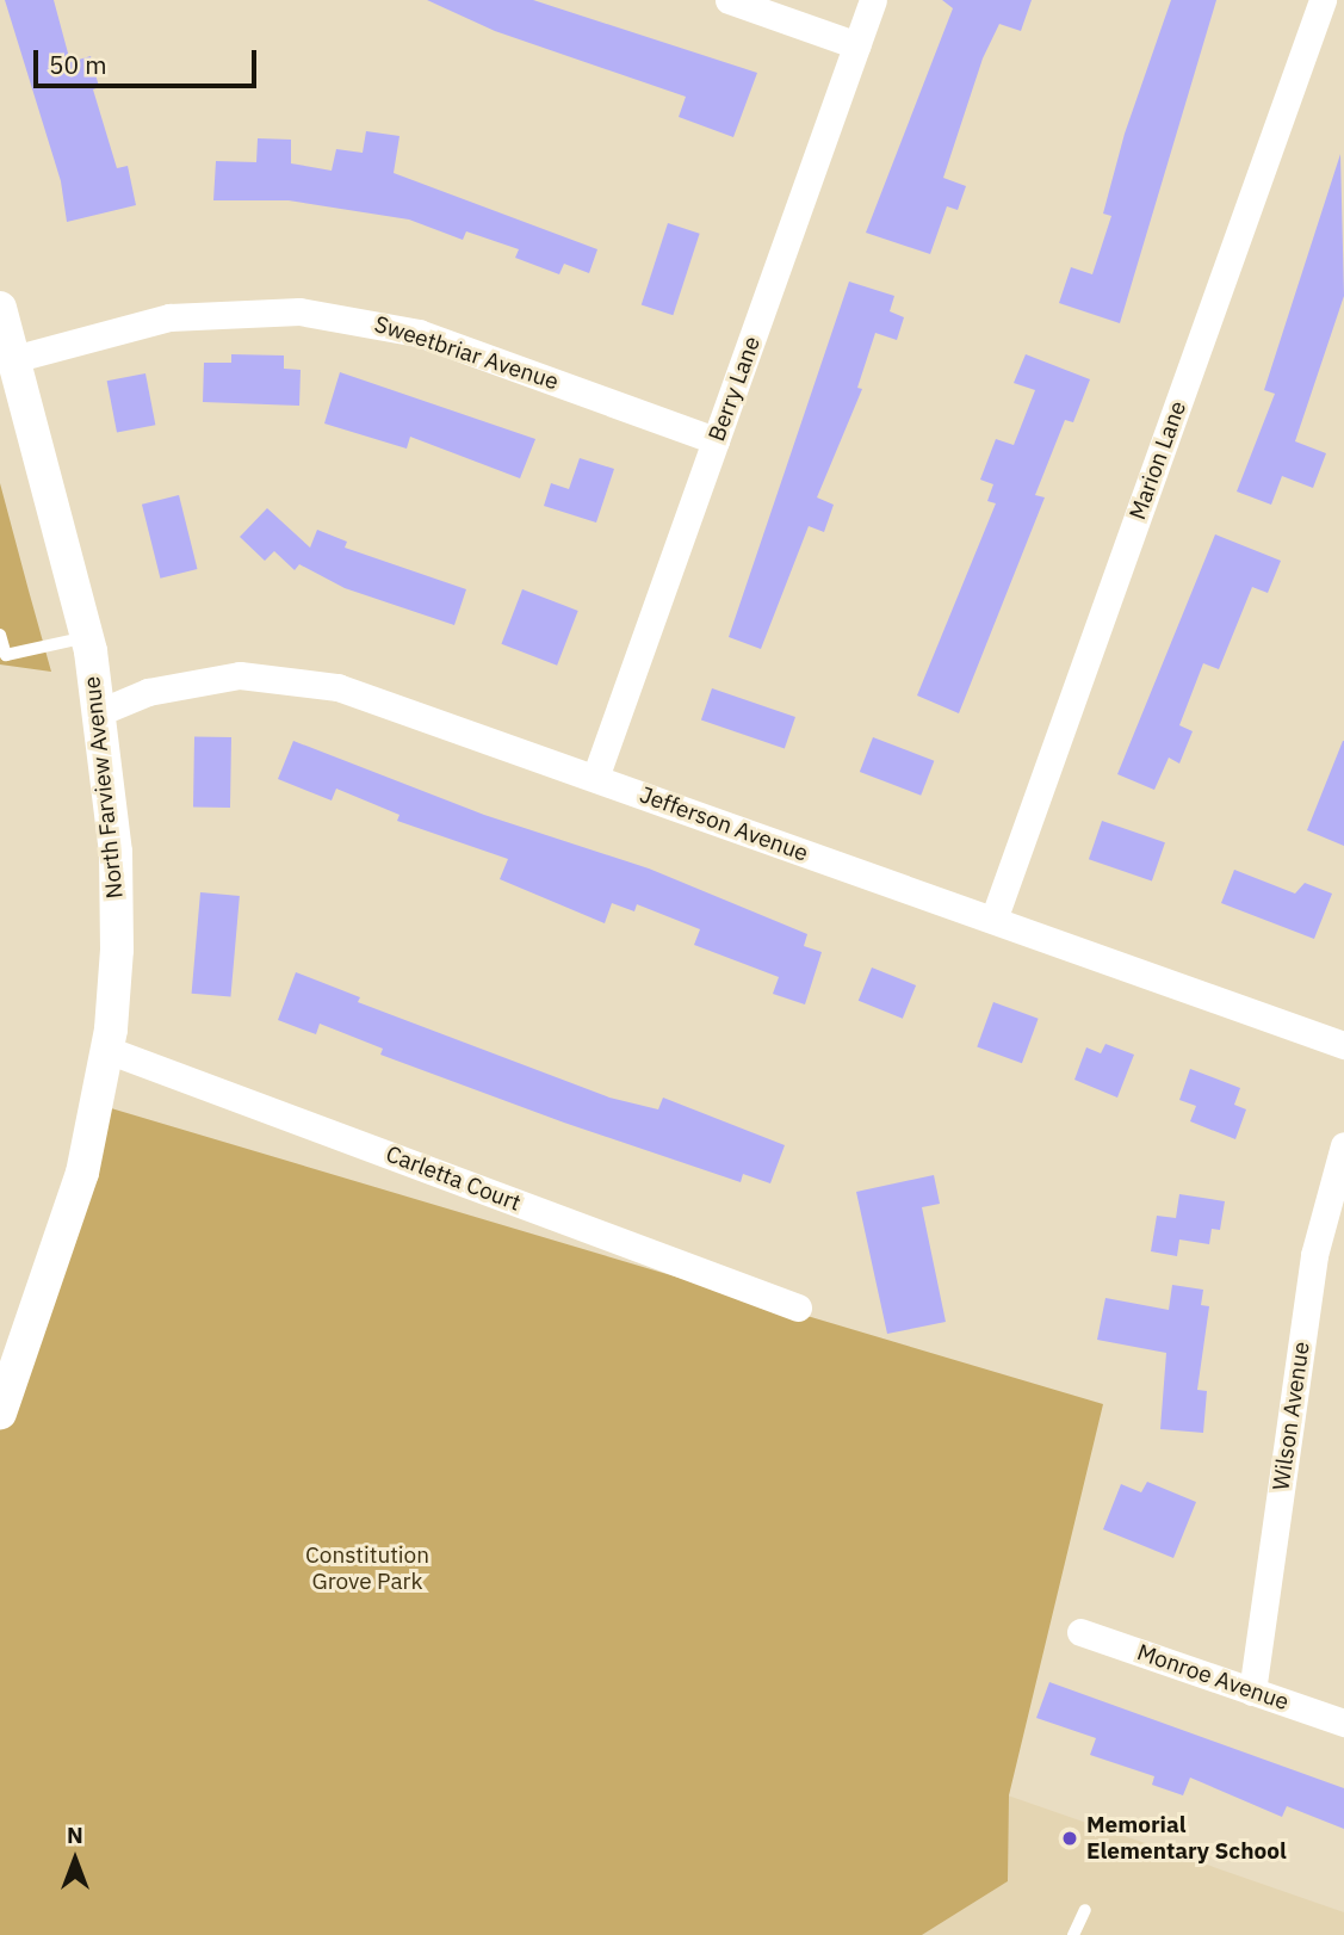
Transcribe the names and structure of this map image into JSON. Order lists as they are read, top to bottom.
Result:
{
  "streets": {
    "street": [
      "Sweetbriar Avenue",
      "Berry Lane",
      "Marion Lane",
      "North Farview Avenue",
      "Jefferson Avenue",
      "Carletta Court",
      "Wilson Avenue",
      "Monroe Avenue"
    ]
  },
  "crossings": [
    ["Sweetbriar Avenue", "Berry Lane"],
    ["Sweetbriar Avenue", "North Farview Avenue"],
    ["Berry Lane", "Jefferson Avenue"],
    ["Marion Lane", "Jefferson Avenue"],
    ["North Farview Avenue", "Jefferson Avenue"],
    ["North Farview Avenue", "Carletta Court"],
    ["Wilson Avenue", "Monroe Avenue"]
  ],
  "parks": ["Constitution Grove Park"],
  "places": ["Memorial Elementary School"],
  "scale_bar": "50 m",
  "north": "top"
}
